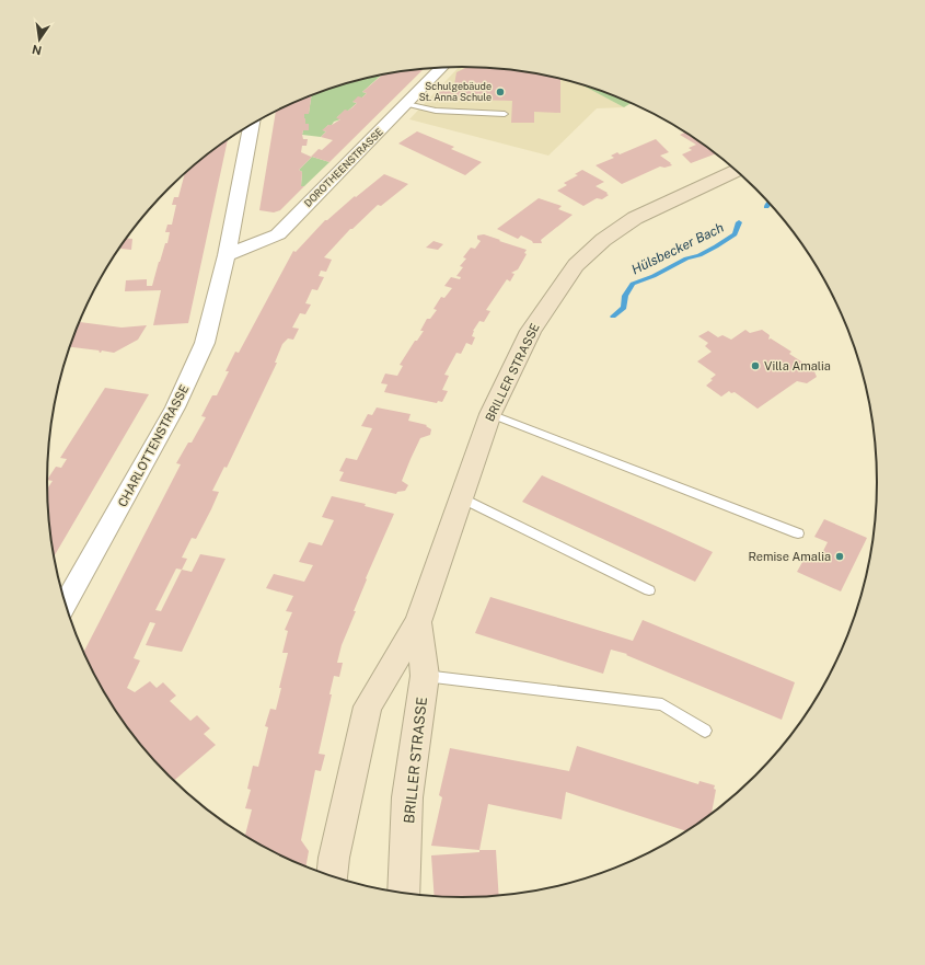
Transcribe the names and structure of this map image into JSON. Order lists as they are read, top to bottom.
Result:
{
  "streets": {
    "main road": ["BRILLER STRASSE"],
    "street": ["DOROTHEENSTRASSE", "CHARLOTTENSTRASSE"]
  },
  "crossings": [
    ["DOROTHEENSTRASSE", "CHARLOTTENSTRASSE"]
  ],
  "water": ["Hülsbecker Bach"],
  "places": ["Schulgebäude St. Anna Schule", "Villa Amalia", "Remise Amalia"],
  "north": "bottom"
}
